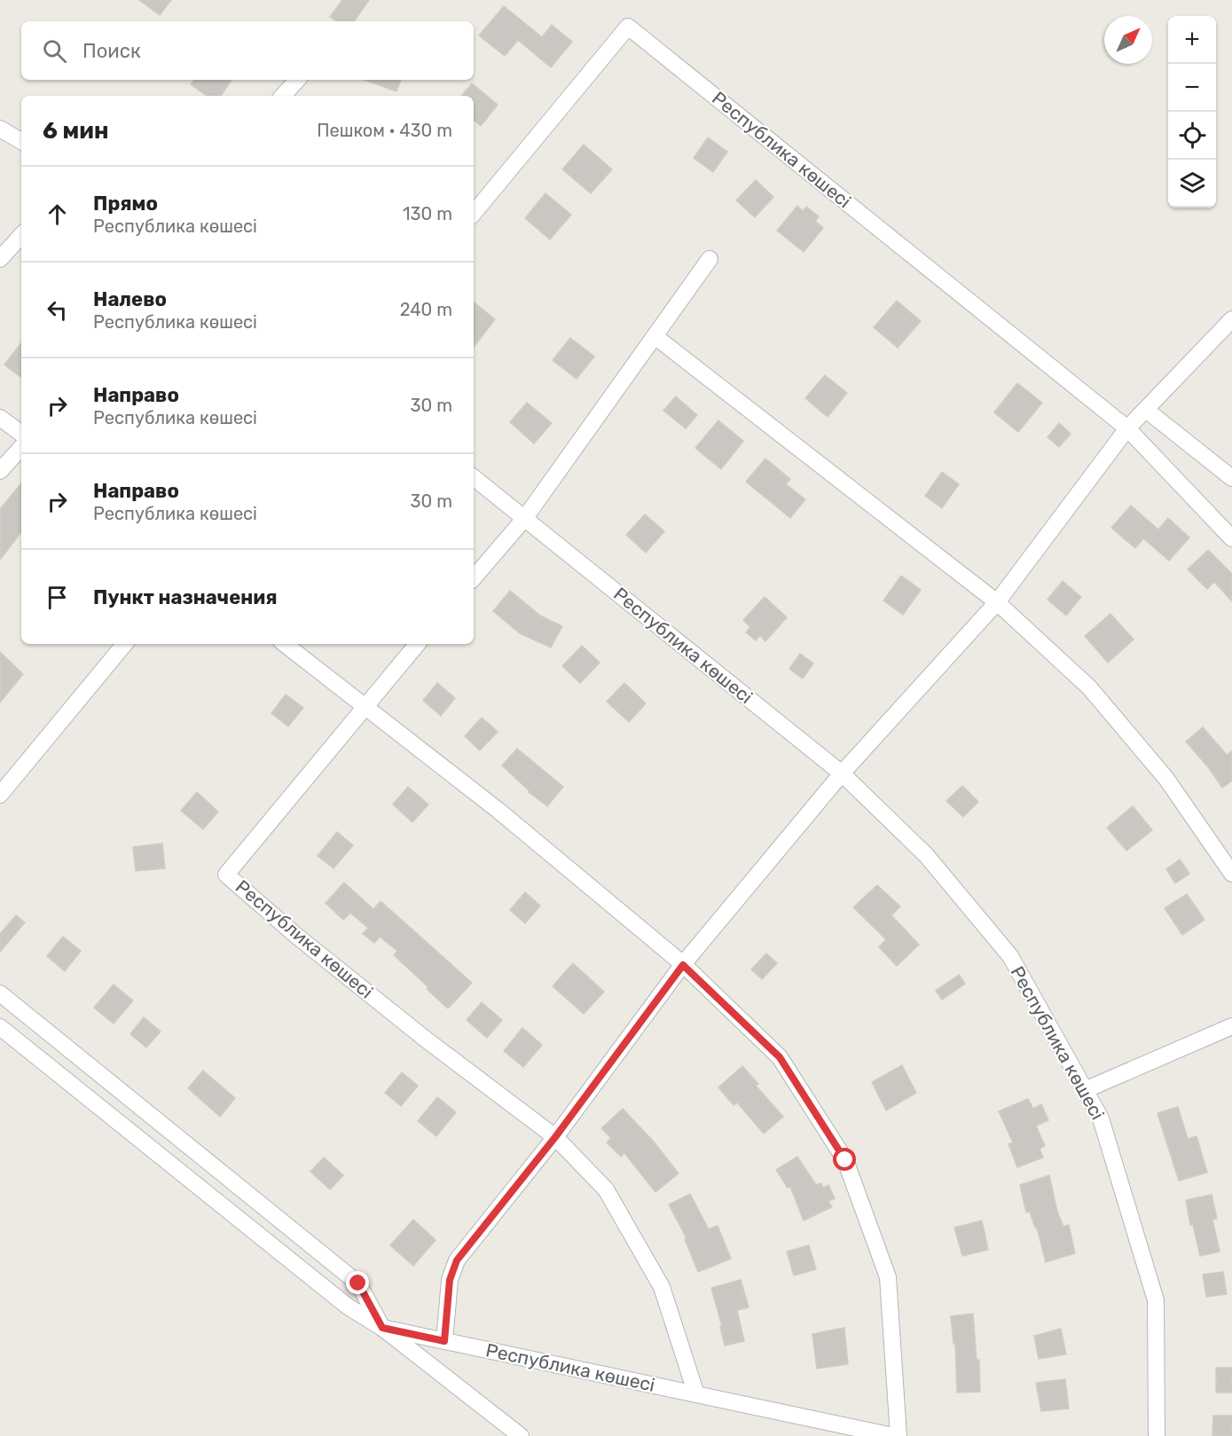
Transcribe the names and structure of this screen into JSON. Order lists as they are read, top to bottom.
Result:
{
  "streets": {
    "street": ["Республика көшесі"]
  },
  "north": "top right",
  "page": {
    "map_buttons": ["+", "−"],
    "search": "Поиск",
    "heading": ["6 мин", "Пешком · 430 m"],
    "list": [
      ["Прямо", "Республика көшесі", "130 m"],
      ["Налево", "Республика көшесі", "240 m"],
      ["Направо", "Республика көшесі", "30 m"],
      ["Направо", "Республика көшесі", "30 m"],
      "Пункт назначения"
    ]
  }
}
